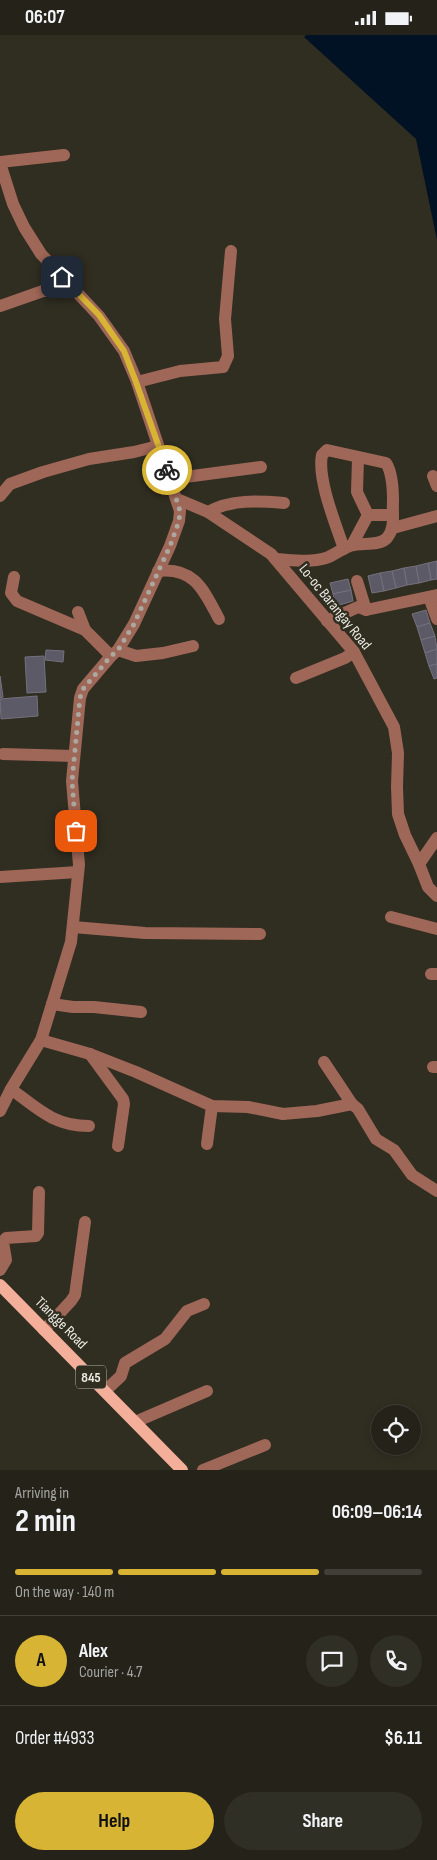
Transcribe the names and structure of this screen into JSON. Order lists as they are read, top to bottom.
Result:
{
  "streets": {
    "main road": ["Tiangge Road", "845"],
    "street": ["Lo-oc Barangay Road"]
  },
  "page": {
    "status": "06:07",
    "heading": ["2 min", "Arriving in", "06:09–06:14"],
    "panel": [
      "Alex",
      "Courier · 4.7",
      "Order #4933",
      "$6.11"
    ],
    "bar": "On the way · 140 m",
    "round": "A",
    "buttons": ["Help", "Share"]
  }
}
